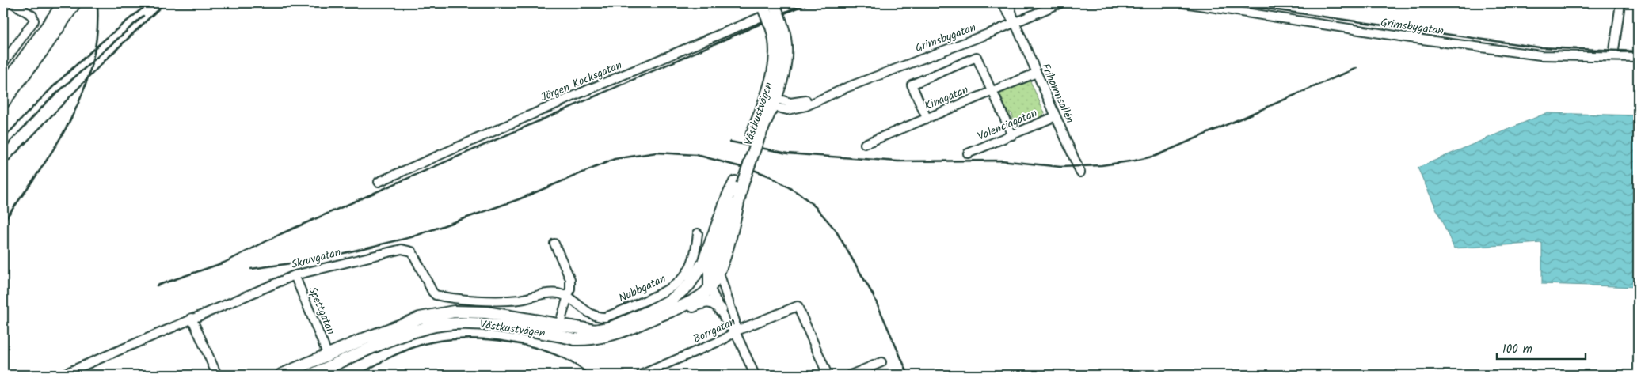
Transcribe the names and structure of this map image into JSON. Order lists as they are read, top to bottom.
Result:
{
  "streets": {
    "main road": ["Västkustvägen"],
    "street": [
      "Grimsbygatan",
      "Jörgen Kocksgatan",
      "Frihamnsallén",
      "Kinagatan",
      "Valenciagatan",
      "Skruvgatan",
      "Nubbgatan",
      "Spettgatan",
      "Borrgatan"
    ]
  },
  "crossings": [
    ["Grimsbygatan", "Frihamnsallén"],
    ["Grimsbygatan", "Västkustvägen"],
    ["Frihamnsallén", "Kinagatan"],
    ["Frihamnsallén", "Valenciagatan"],
    ["Västkustvägen", "Spettgatan"],
    ["Skruvgatan", "Nubbgatan"],
    ["Skruvgatan", "Spettgatan"]
  ],
  "scale_bar": "100 m"
}
